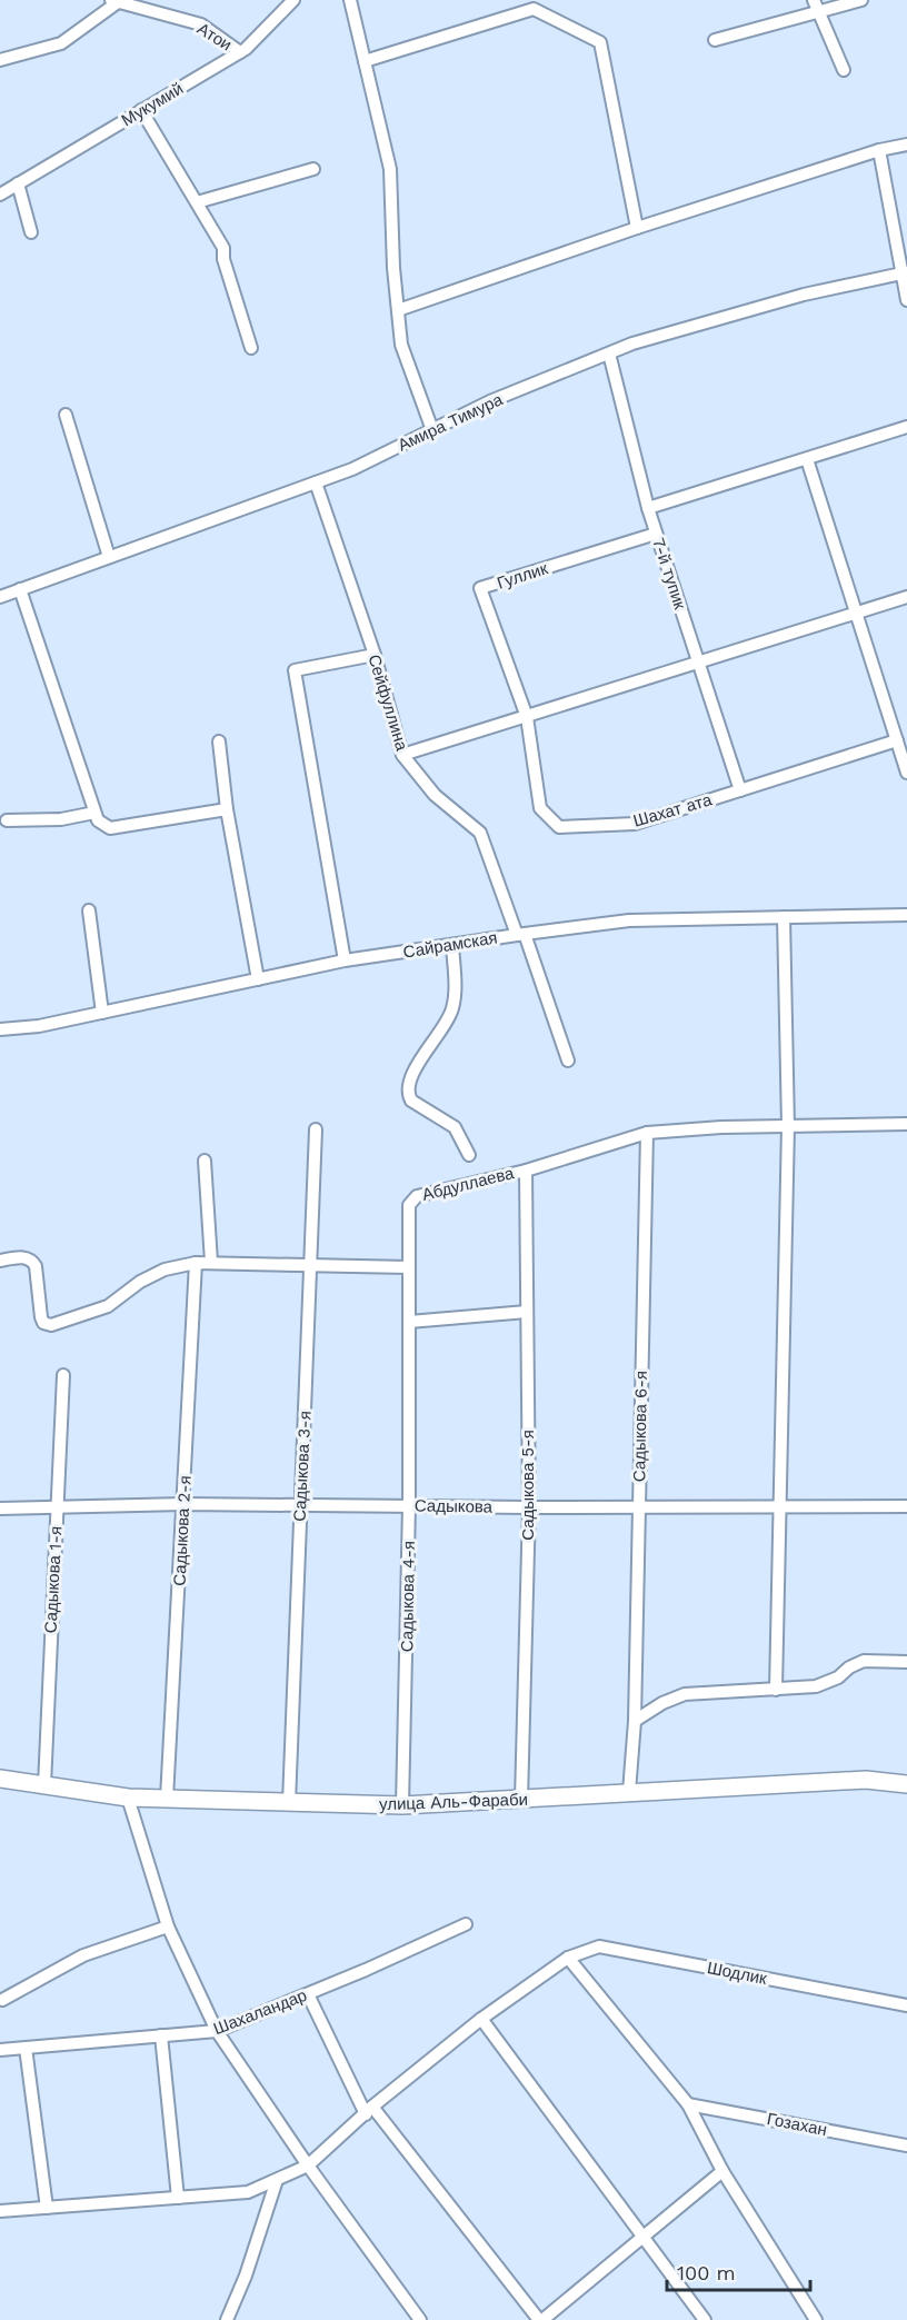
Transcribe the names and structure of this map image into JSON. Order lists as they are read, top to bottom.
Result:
{
  "streets": {
    "main road": ["улица Аль-Фараби"],
    "street": [
      "Атои",
      "Мукумий",
      "Амира Тимура",
      "7-й тупик",
      "Гуллик",
      "Сейфуллина",
      "Шахат ата",
      "Сайрамская",
      "Абдуллаева",
      "Садыкова 6-я",
      "Садыкова 3-я",
      "Садыкова 5-я",
      "Садыкова",
      "Садыкова 2-я",
      "Садыкова 1-я",
      "Садыкова 4-я",
      "Шодлик",
      "Шахаландар",
      "Гозахан"
    ]
  },
  "crossings": [
    ["Атои", "Мукумий"],
    ["Амира Тимура", "7-й тупик"],
    ["Амира Тимура", "Сейфуллина"],
    ["7-й тупик", "Гуллик"],
    ["7-й тупик", "Шахат ата"],
    ["Гуллик", "Шахат ата"],
    ["Сейфуллина", "Сайрамская"],
    ["Абдуллаева", "Садыкова 6-я"],
    ["Абдуллаева", "Садыкова 5-я"],
    ["Абдуллаева", "Садыкова 4-я"],
    ["Садыкова 6-я", "Садыкова"],
    ["Садыкова 6-я", "улица Аль-Фараби"],
    ["Садыкова 3-я", "Садыкова"],
    ["Садыкова 3-я", "улица Аль-Фараби"],
    ["Садыкова 5-я", "Садыкова"],
    ["Садыкова 5-я", "улица Аль-Фараби"],
    ["Садыкова", "Садыкова 2-я"],
    ["Садыкова", "Садыкова 1-я"],
    ["Садыкова", "Садыкова 4-я"],
    ["Садыкова 2-я", "улица Аль-Фараби"],
    ["Садыкова 1-я", "улица Аль-Фараби"],
    ["Садыкова 4-я", "улица Аль-Фараби"]
  ],
  "scale_bar": "100 m"
}
